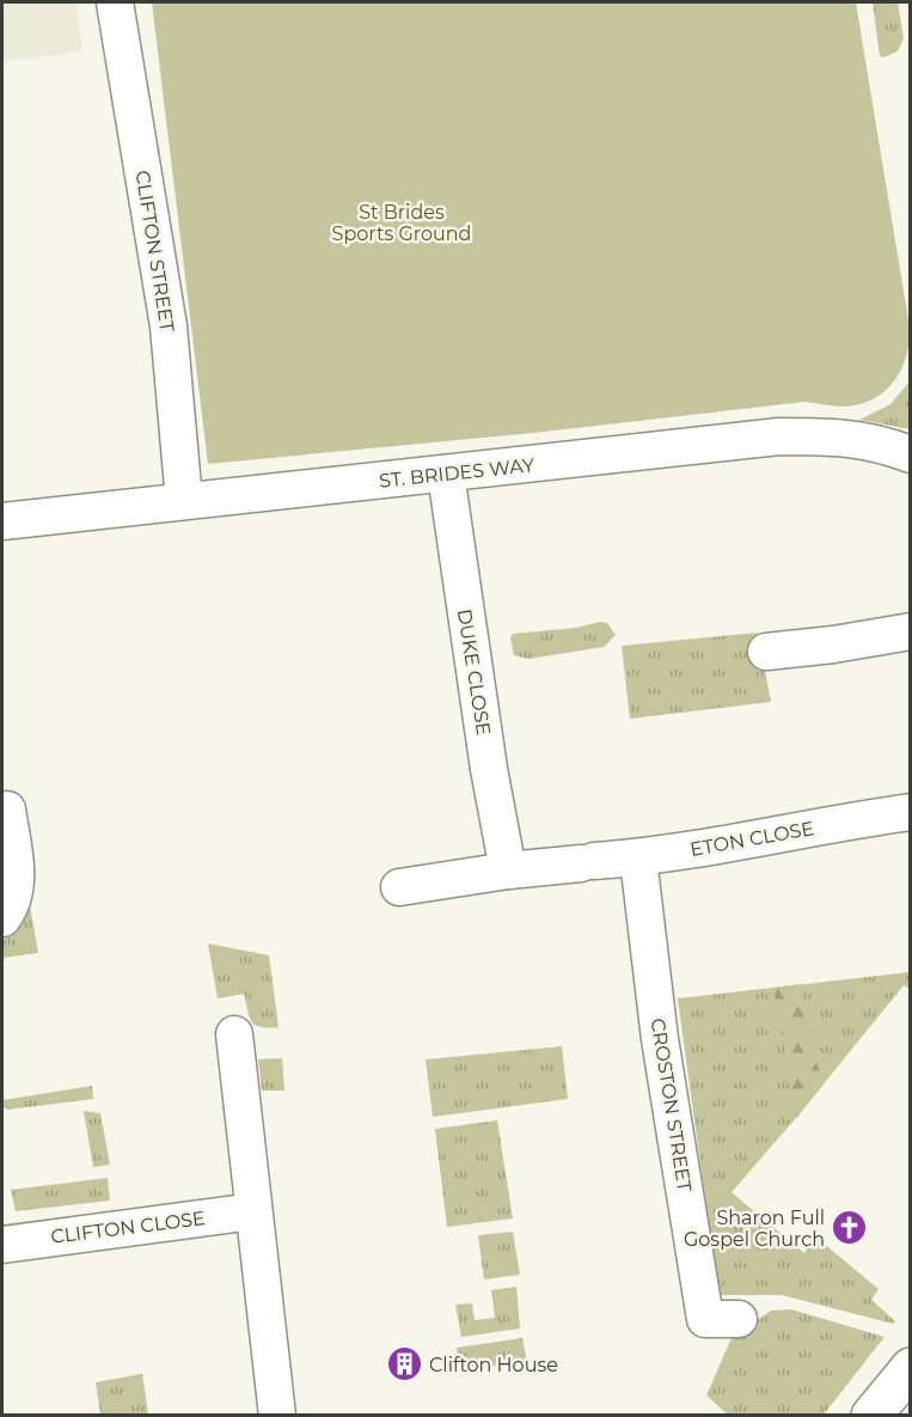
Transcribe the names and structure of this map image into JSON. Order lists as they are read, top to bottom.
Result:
{
  "streets": {
    "street": [
      "CLIFTON STREET",
      "ST. BRIDES WAY",
      "DUKE CLOSE",
      "ETON CLOSE",
      "CROSTON STREET",
      "CLIFTON CLOSE"
    ]
  },
  "crossings": [
    ["CLIFTON STREET", "ST. BRIDES WAY"],
    ["ST. BRIDES WAY", "DUKE CLOSE"],
    ["DUKE CLOSE", "ETON CLOSE"],
    ["ETON CLOSE", "CROSTON STREET"]
  ],
  "parks": ["St Brides Sports Ground"],
  "places": {
    "church": ["Sharon Full Gospel Church"],
    "building": ["Clifton House"]
  }
}
